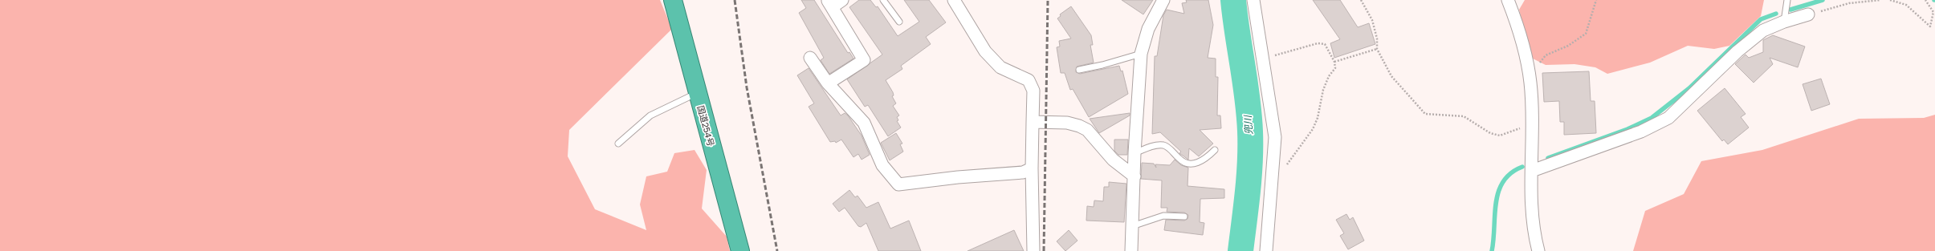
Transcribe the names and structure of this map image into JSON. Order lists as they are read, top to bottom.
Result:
{
  "streets": {
    "highway": ["国道254号"]
  },
  "water": ["兜川"]
}
